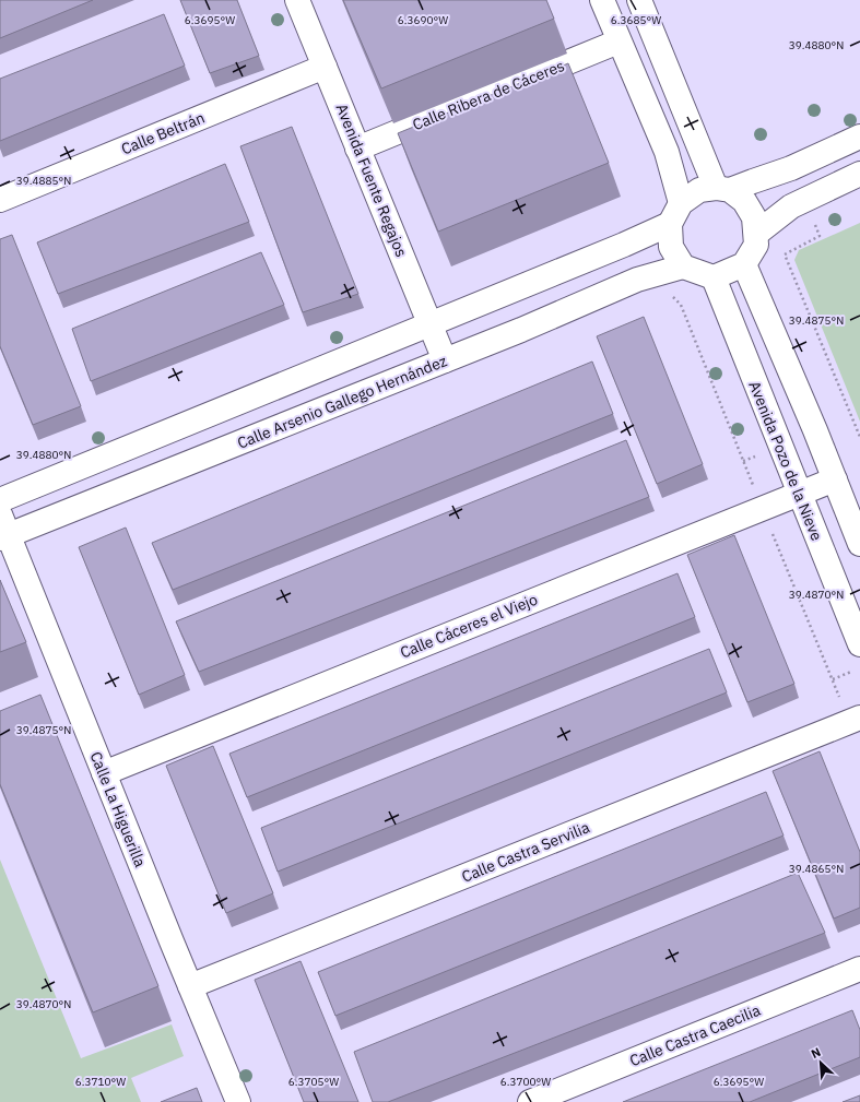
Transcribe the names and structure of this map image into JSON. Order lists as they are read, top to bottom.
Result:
{
  "streets": {
    "street": [
      "Calle Ribera de Cáceres",
      "Calle Beltrán",
      "Avenida Fuente Regajos",
      "Calle Arsenio Gallego Hernández",
      "Avenida Pozo de la Nieve",
      "Calle Cáceres el Viejo",
      "Calle La Higuerilla",
      "Calle Castra Servilia",
      "Calle Castra Caecilia"
    ]
  },
  "crossings": [
    ["Calle Ribera de Cáceres", "Avenida Fuente Regajos"],
    ["Calle Beltrán", "Avenida Fuente Regajos"],
    ["Avenida Fuente Regajos", "Calle Arsenio Gallego Hernández"],
    ["Calle Arsenio Gallego Hernández", "Avenida Pozo de la Nieve"],
    ["Calle Arsenio Gallego Hernández", "Calle La Higuerilla"],
    ["Avenida Pozo de la Nieve", "Calle Cáceres el Viejo"],
    ["Calle Cáceres el Viejo", "Calle La Higuerilla"],
    ["Calle La Higuerilla", "Calle Castra Servilia"]
  ],
  "north": "top left",
  "coordinates": [
    "6.3695°W",
    "6.3690°W",
    "6.3685°W",
    "39.4880°N",
    "39.4885°N",
    "39.4875°N",
    "39.4870°N",
    "39.4865°N",
    "6.3710°W",
    "6.3705°W",
    "6.3700°W"
  ]
}
